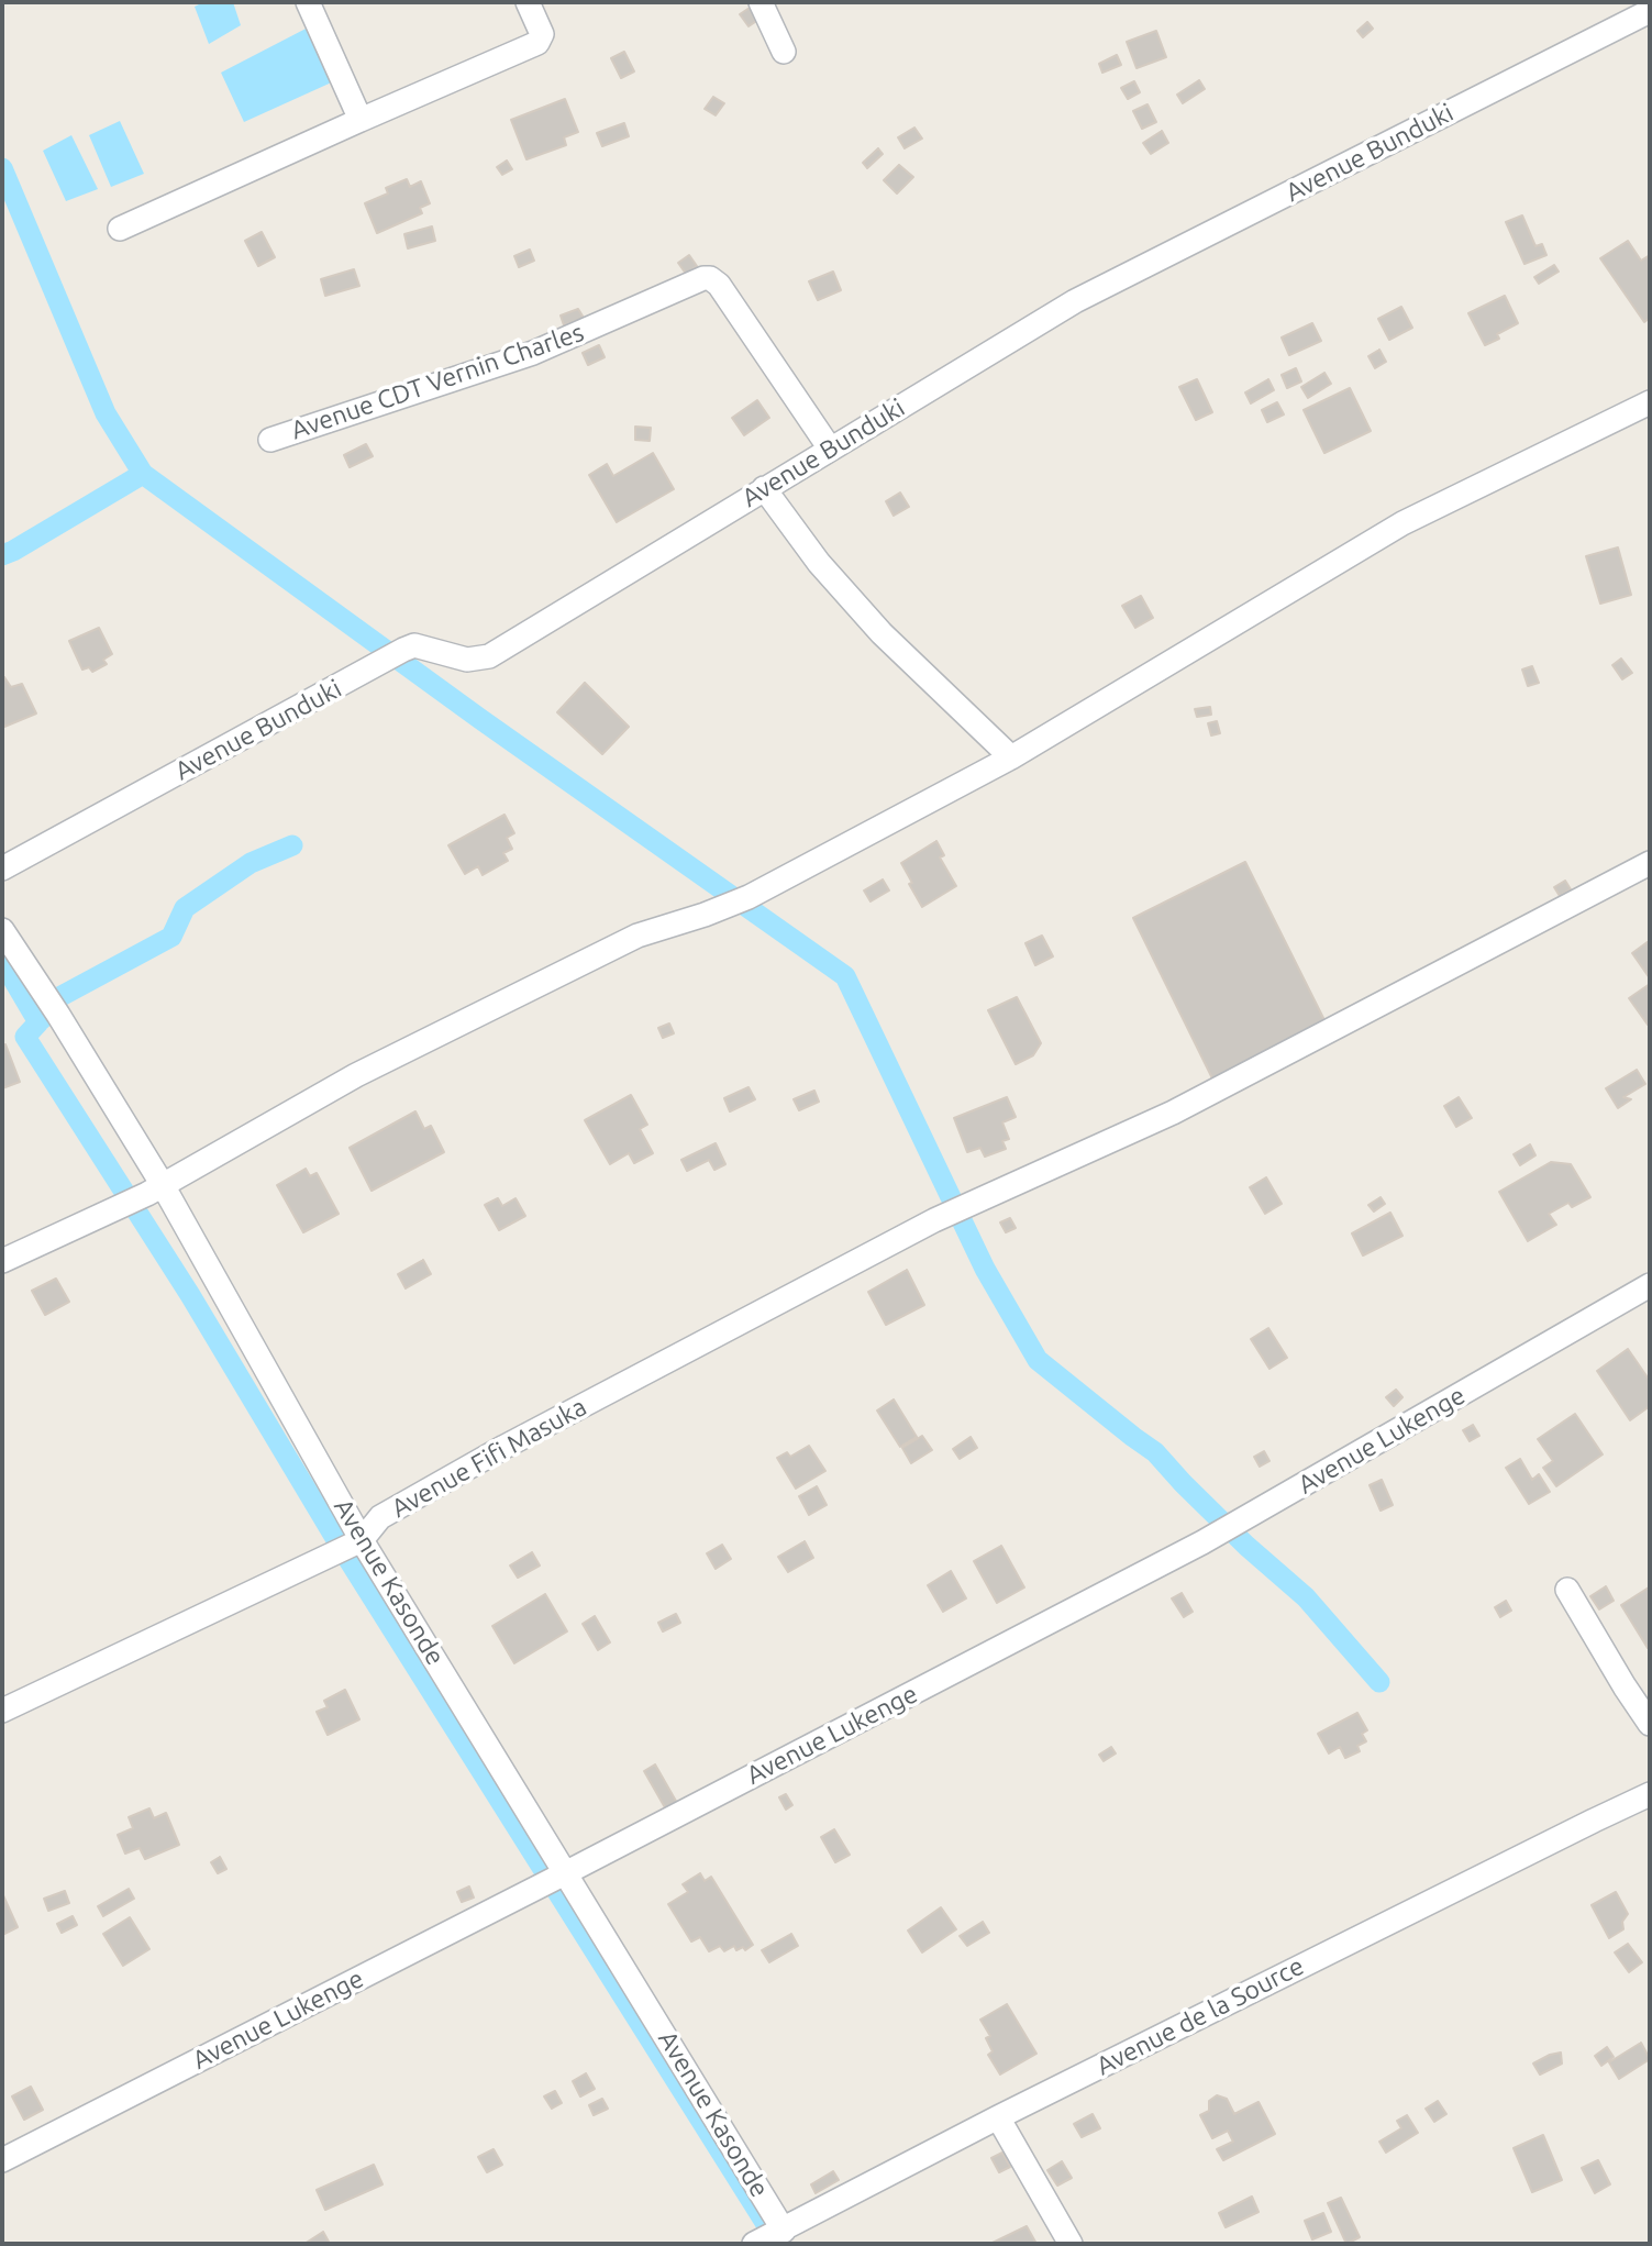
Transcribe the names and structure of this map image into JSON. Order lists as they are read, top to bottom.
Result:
{
  "streets": {
    "street": [
      "Avenue Bunduki",
      "Avenue CDT Vernin Charles",
      "Avenue Lukenge",
      "Avenue Fifi Masuka",
      "Avenue Kasonde",
      "Avenue de la Source"
    ]
  },
  "crossings": [
    ["Avenue Bunduki", "Avenue CDT Vernin Charles"],
    ["Avenue Lukenge", "Avenue Kasonde"],
    ["Avenue Fifi Masuka", "Avenue Kasonde"],
    ["Avenue Kasonde", "Avenue de la Source"]
  ]
}
